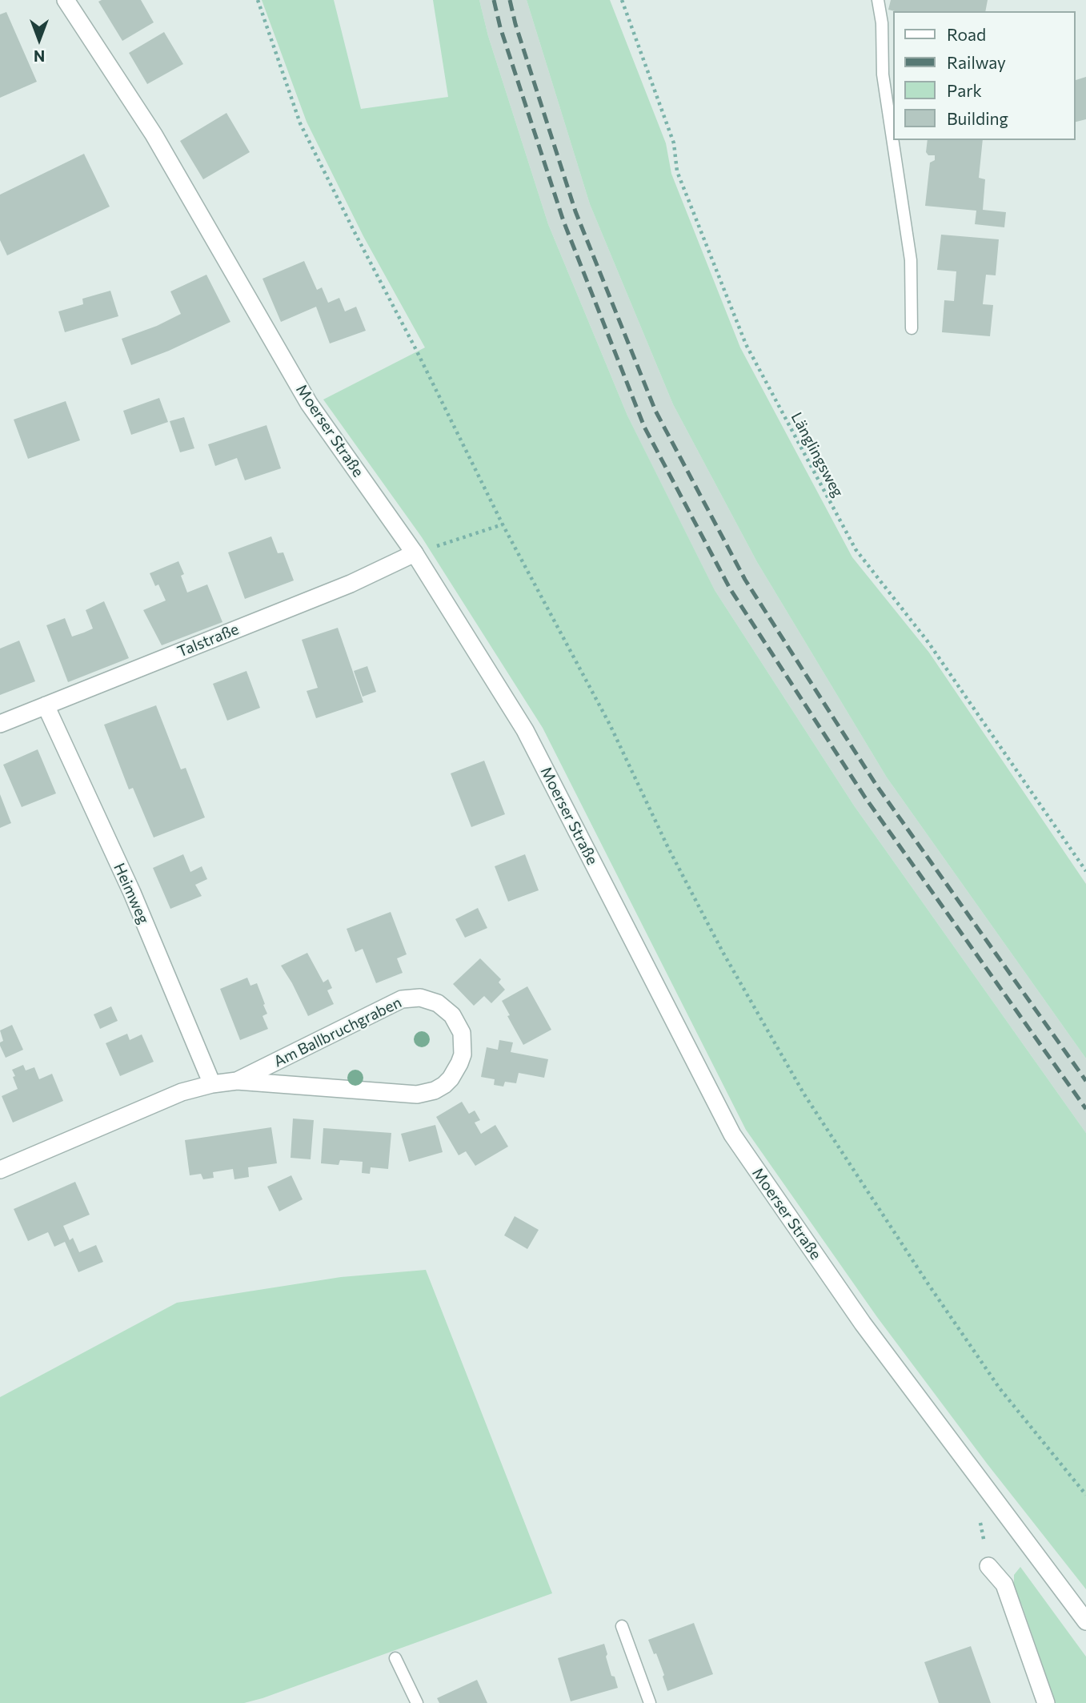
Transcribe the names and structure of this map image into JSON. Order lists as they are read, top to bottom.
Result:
{
  "streets": {
    "street": [
      "Moerser Straße",
      "Talstraße",
      "Heimweg",
      "Am Ballbruchgraben"
    ],
    "path": ["Länglingsweg"]
  },
  "crossings": [
    ["Moerser Straße", "Talstraße"],
    ["Talstraße", "Heimweg"],
    ["Heimweg", "Am Ballbruchgraben"]
  ],
  "legend": [
    "Road",
    "Railway",
    "Park",
    "Building"
  ],
  "north": "bottom"
}
